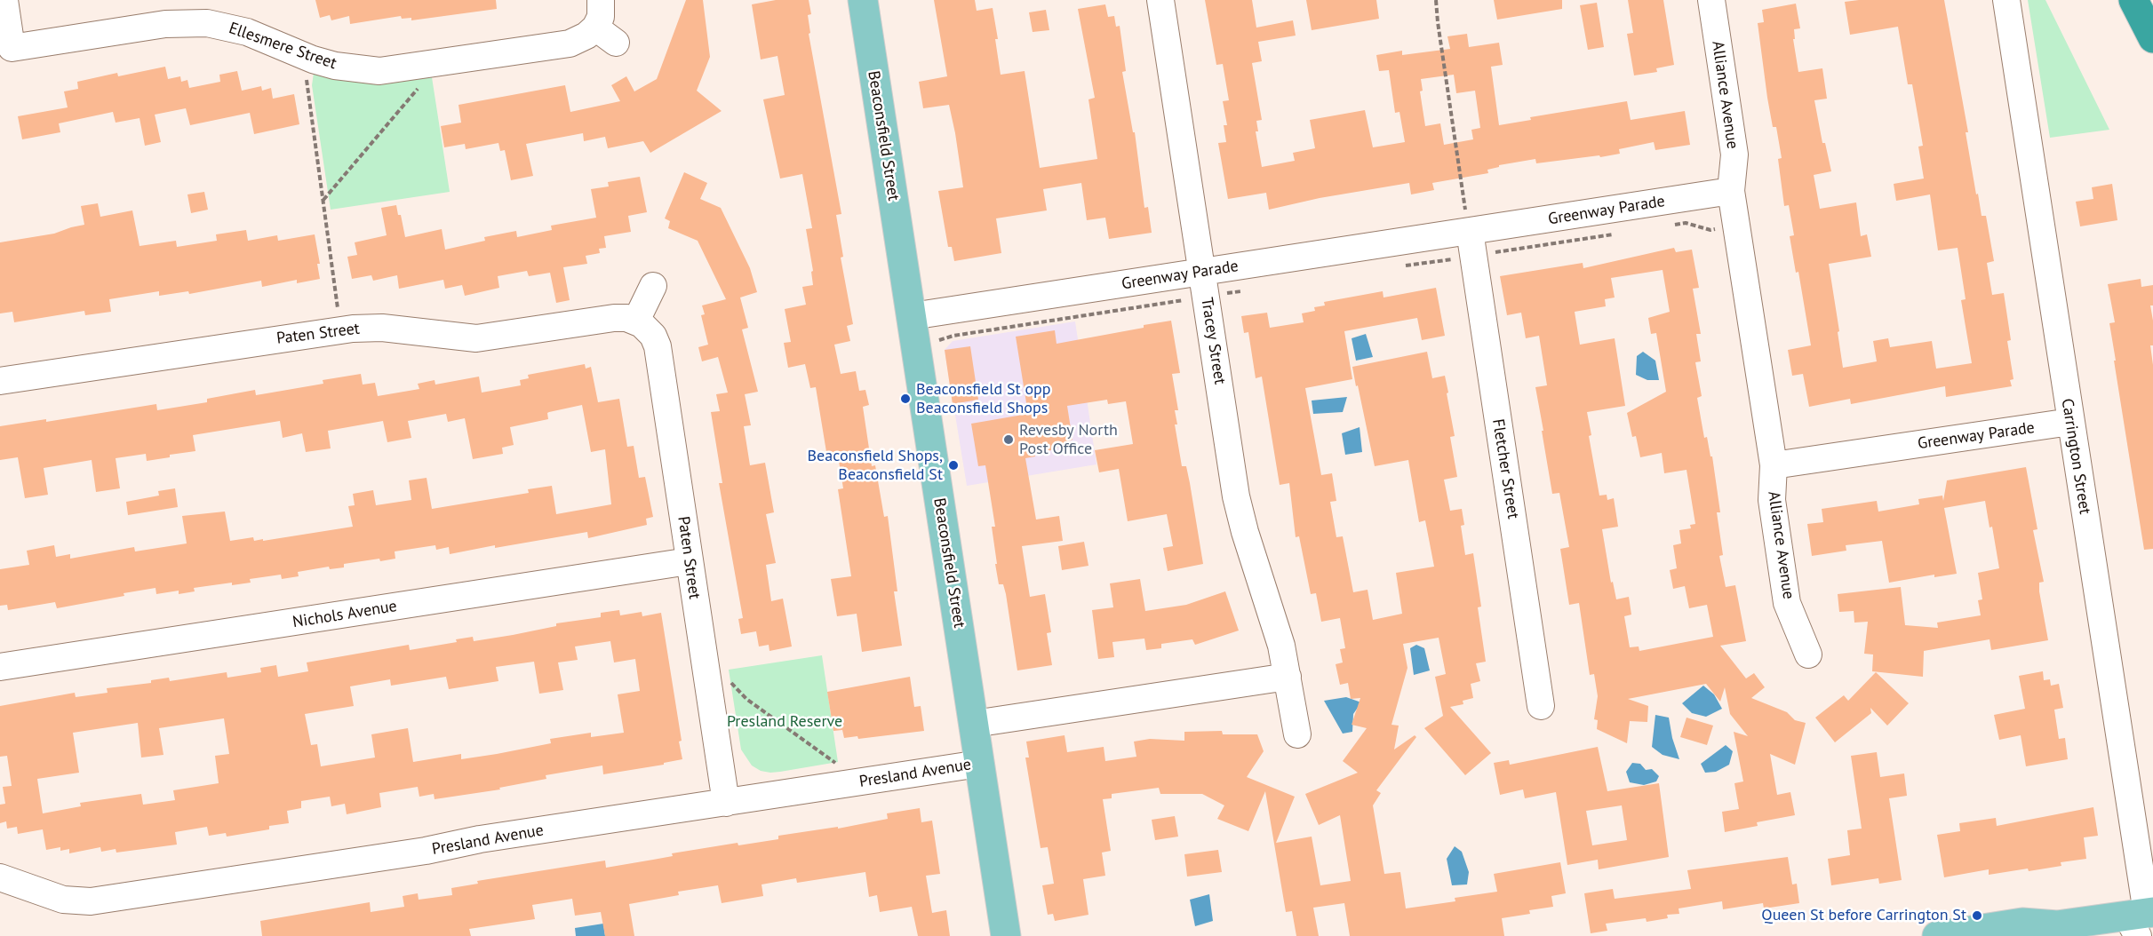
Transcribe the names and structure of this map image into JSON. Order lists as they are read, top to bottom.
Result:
{
  "streets": {
    "main road": ["Beaconsfield Street"],
    "street": [
      "Ellesmere Street",
      "Alliance Avenue",
      "Greenway Parade",
      "Paten Street",
      "Tracey Street",
      "Carrington Street",
      "Fletcher Street",
      "Nichols Avenue",
      "Presland Avenue"
    ]
  },
  "crossings": [
    ["Alliance Avenue", "Greenway Parade"],
    ["Beaconsfield Street", "Greenway Parade"],
    ["Beaconsfield Street", "Presland Avenue"],
    ["Greenway Parade", "Tracey Street"],
    ["Greenway Parade", "Carrington Street"],
    ["Greenway Parade", "Fletcher Street"],
    ["Paten Street", "Nichols Avenue"],
    ["Paten Street", "Presland Avenue"]
  ],
  "parks": ["Presland Reserve"],
  "places": [
    "Beaconsfield St opp Beaconsfield Shops",
    "Revesby North Post Office",
    "Beaconsfield Shops, Beaconsfield St",
    "Queen St before Carrington St"
  ]
}
